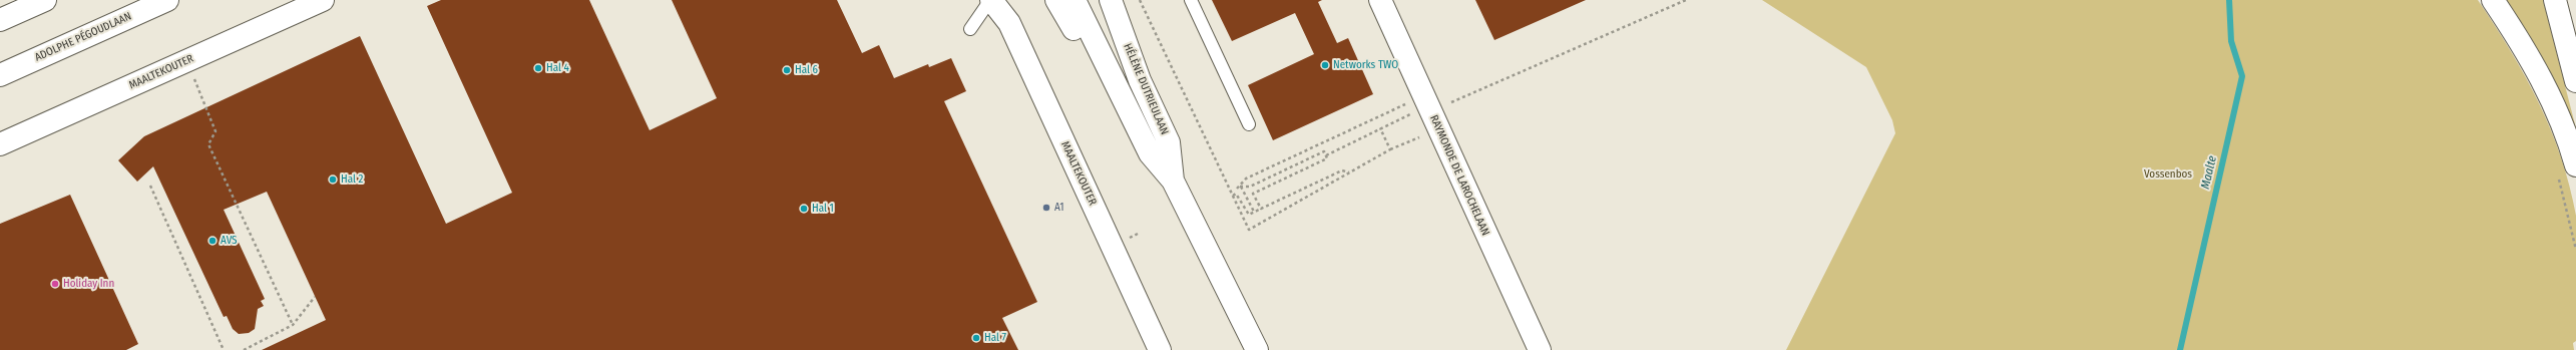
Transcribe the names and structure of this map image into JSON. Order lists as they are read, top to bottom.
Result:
{
  "streets": {
    "main road": [
      "ADOLPHE PÉGOUDLAAN",
      "MAALTEKOUTER",
      "HÉLÈNE DUTRIEULAAN",
      "RAYMONDE DE LAROCHELAAN"
    ]
  },
  "water": ["Maalte"],
  "parks": ["Vossenbos"],
  "places": [
    "Networks TWO",
    "Hal 4",
    "Hal 6",
    "Hal 2",
    "A1",
    "Hal 1",
    "AVS",
    "Holiday Inn",
    "Hal 7"
  ]
}
